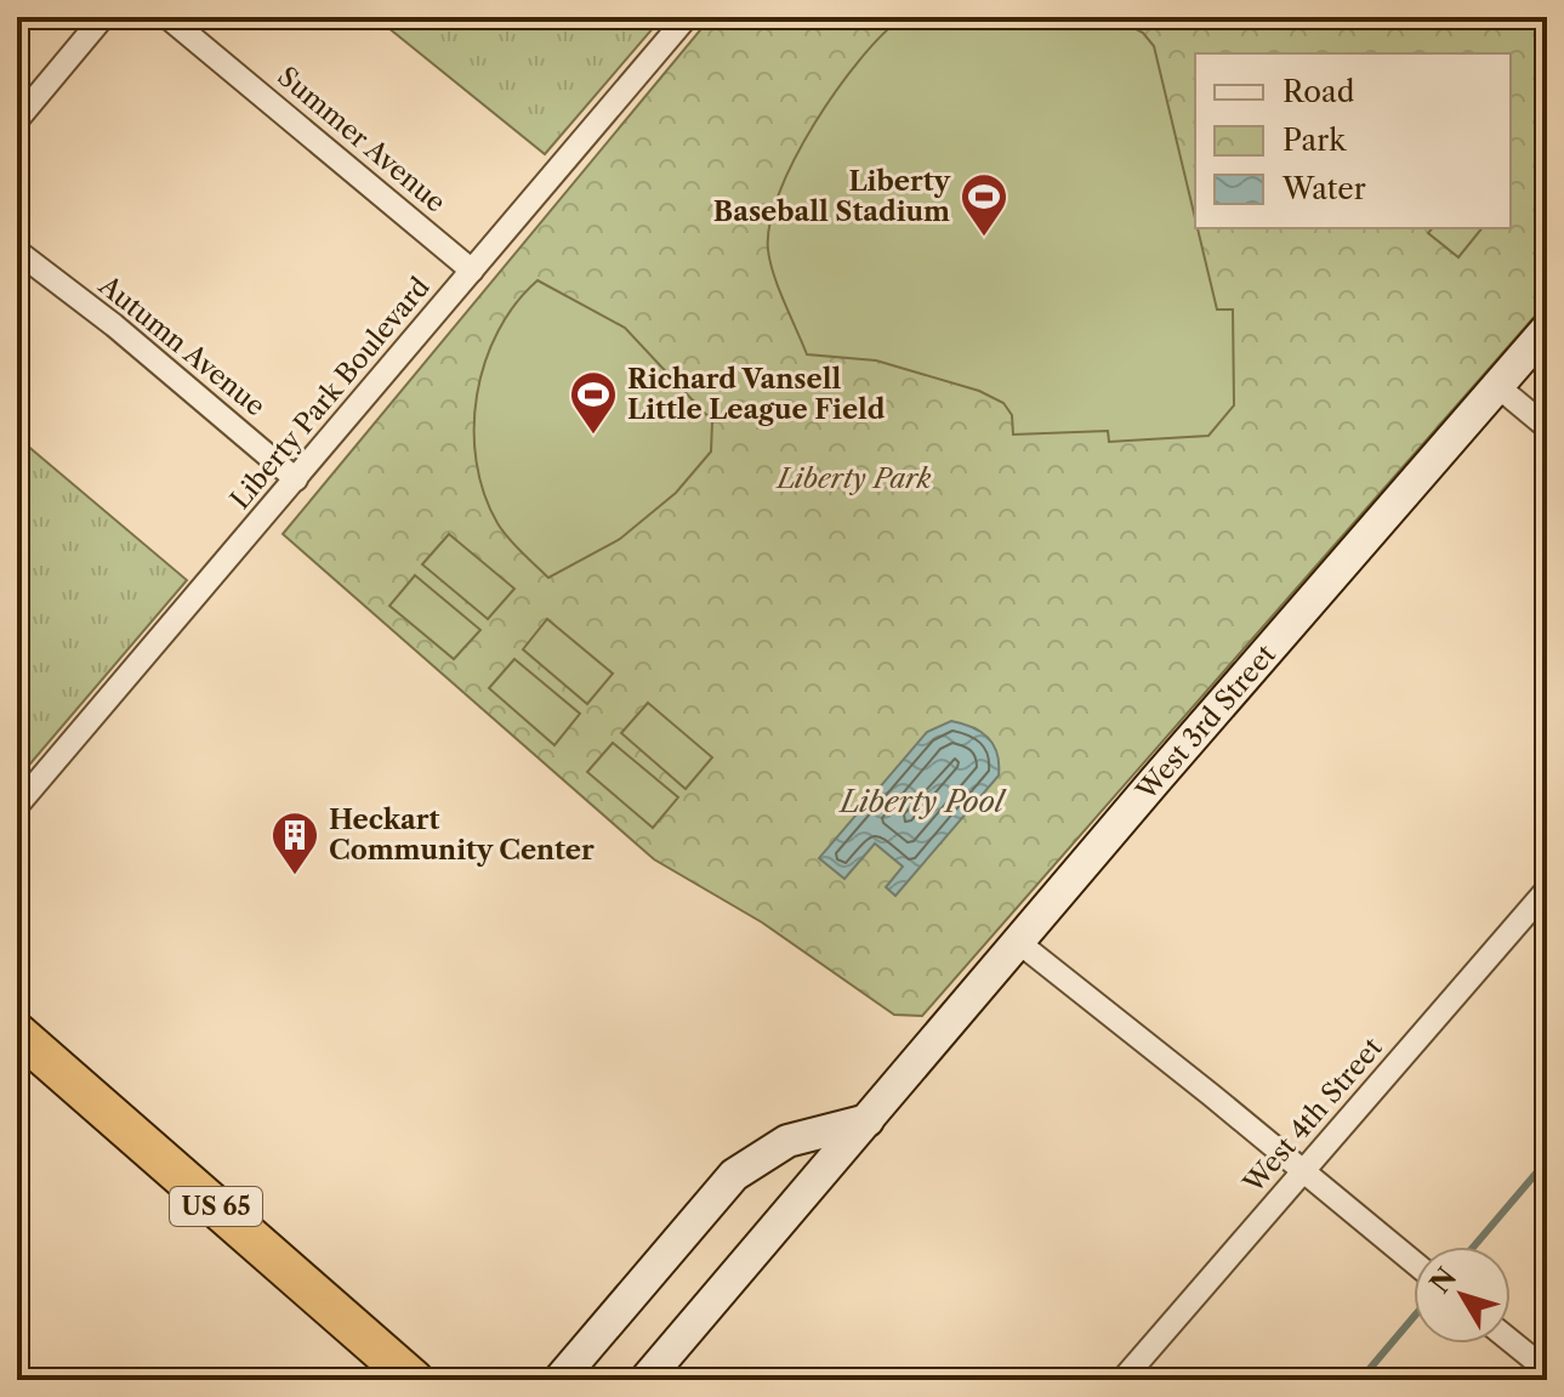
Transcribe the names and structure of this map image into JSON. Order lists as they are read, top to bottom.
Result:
{
  "streets": {
    "highway": ["US 65"],
    "street": [
      "Summer Avenue",
      "Autumn Avenue",
      "Liberty Park Boulevard",
      "West 3rd Street",
      "West 4th Street"
    ]
  },
  "crossings": [
    ["Summer Avenue", "Liberty Park Boulevard"],
    ["Autumn Avenue", "Liberty Park Boulevard"]
  ],
  "water": ["Liberty Pool"],
  "parks": ["Liberty Park"],
  "places": {
    "sports": ["Liberty Baseball Stadium", "Richard Vansell Little League Field"],
    "building": ["Heckart Community Center"]
  },
  "legend": ["Road", "Park", "Water"],
  "north": "top left"
}
